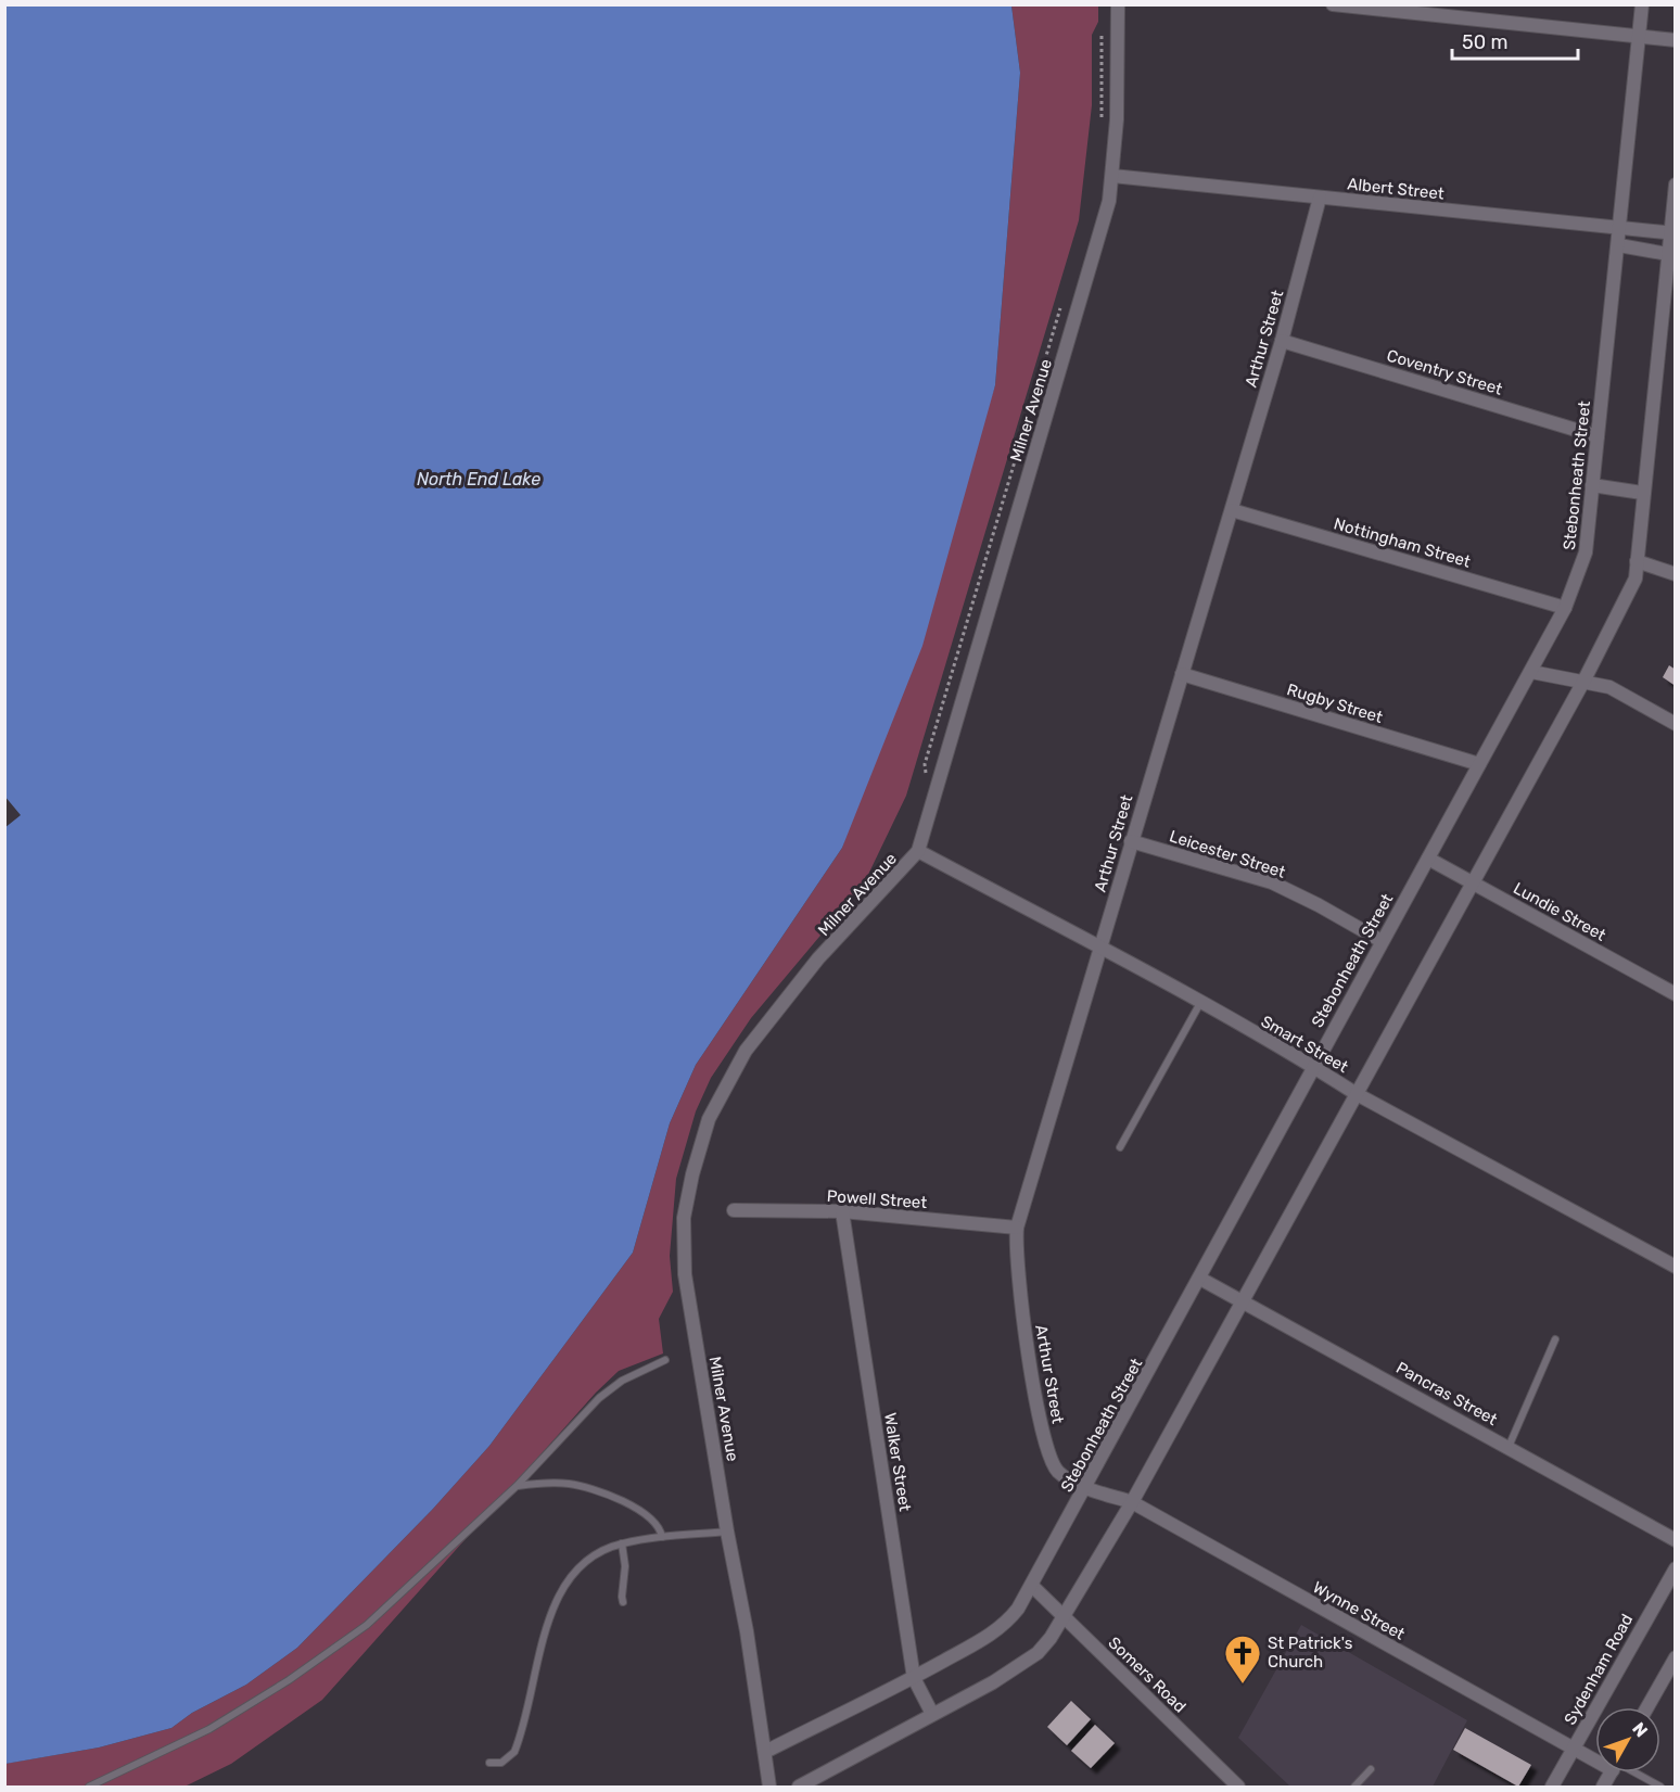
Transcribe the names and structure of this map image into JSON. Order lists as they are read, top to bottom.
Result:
{
  "streets": {
    "street": [
      "Albert Street",
      "Arthur Street",
      "Coventry Street",
      "Milner Avenue",
      "Stebonheath Street",
      "Nottingham Street",
      "Rugby Street",
      "Leicester Street",
      "Lundie Street",
      "Smart Street",
      "Powell Street",
      "Pancras Street",
      "Walker Street",
      "Wynne Street",
      "Sydenham Road",
      "Somers Road"
    ]
  },
  "crossings": [
    ["Albert Street", "Arthur Street"],
    ["Albert Street", "Milner Avenue"],
    ["Albert Street", "Stebonheath Street"],
    ["Arthur Street", "Coventry Street"],
    ["Arthur Street", "Stebonheath Street"],
    ["Arthur Street", "Nottingham Street"],
    ["Arthur Street", "Rugby Street"],
    ["Arthur Street", "Leicester Street"],
    ["Arthur Street", "Smart Street"],
    ["Arthur Street", "Powell Street"],
    ["Arthur Street", "Wynne Street"],
    ["Coventry Street", "Stebonheath Street"],
    ["Milner Avenue", "Stebonheath Street"],
    ["Milner Avenue", "Smart Street"],
    ["Stebonheath Street", "Nottingham Street"],
    ["Stebonheath Street", "Rugby Street"],
    ["Stebonheath Street", "Leicester Street"],
    ["Stebonheath Street", "Lundie Street"],
    ["Stebonheath Street", "Smart Street"],
    ["Stebonheath Street", "Pancras Street"],
    ["Stebonheath Street", "Walker Street"],
    ["Stebonheath Street", "Wynne Street"],
    ["Stebonheath Street", "Somers Road"],
    ["Powell Street", "Walker Street"],
    ["Wynne Street", "Sydenham Road"]
  ],
  "water": ["North End Lake"],
  "places": {
    "church": ["St Patrick's Church"]
  },
  "scale_bar": "50 m",
  "north": "top right"
}
